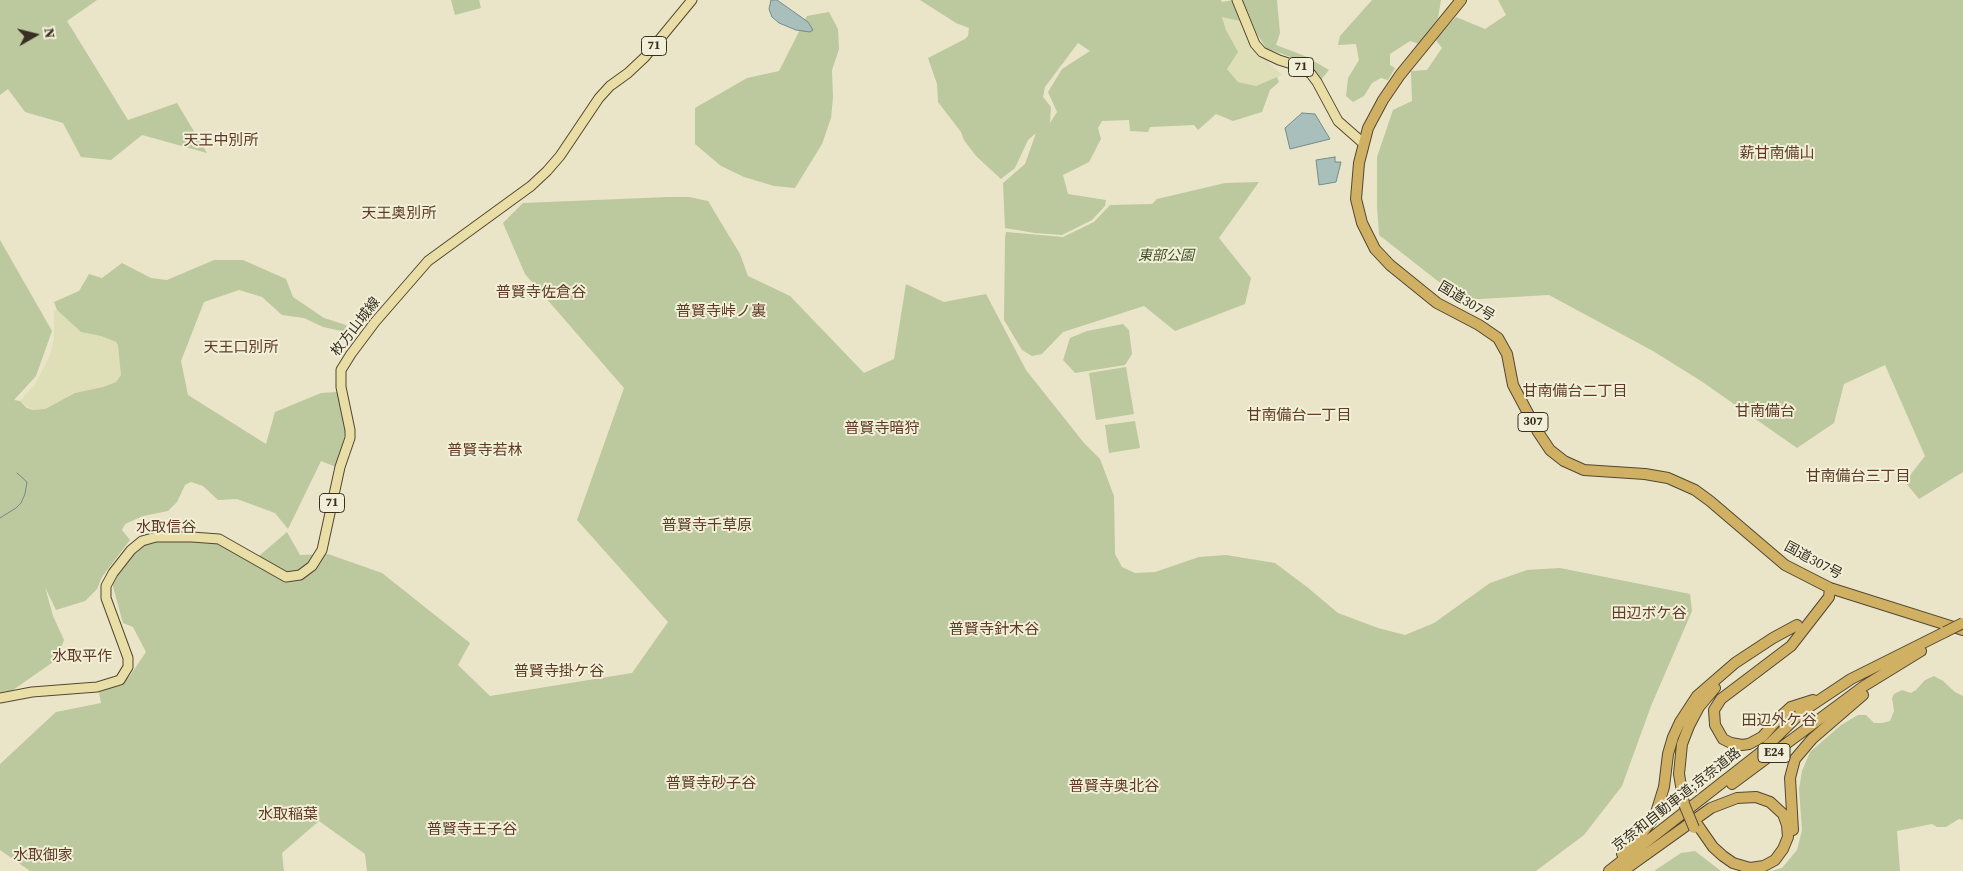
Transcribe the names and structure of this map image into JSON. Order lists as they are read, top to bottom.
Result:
{
  "streets": {
    "highway": [
      "国道307号",
      "307",
      "E24",
      "京奈和自動車道;京奈道路"
    ],
    "main road": ["71", "枚方山城線"]
  },
  "crossings": [
    ["71", "国道307号"],
    ["国道307号", "京奈和自動車道;京奈道路"]
  ],
  "districts": [
    "天王中別所",
    "薪甘南備山",
    "天王奥別所",
    "普賢寺佐倉谷",
    "普賢寺峠ノ裏",
    "天王口別所",
    "甘南備台二丁目",
    "甘南備台",
    "甘南備台一丁目",
    "普賢寺暗狩",
    "普賢寺若林",
    "甘南備台三丁目",
    "普賢寺千草原",
    "水取信谷",
    "田辺ボケ谷",
    "普賢寺針木谷",
    "水取平作",
    "普賢寺掛ケ谷",
    "田辺外ケ谷",
    "普賢寺砂子谷",
    "普賢寺奥北谷",
    "水取稲葉",
    "普賢寺王子谷",
    "水取御家"
  ],
  "parks": ["東部公園"],
  "north": "right"
}
